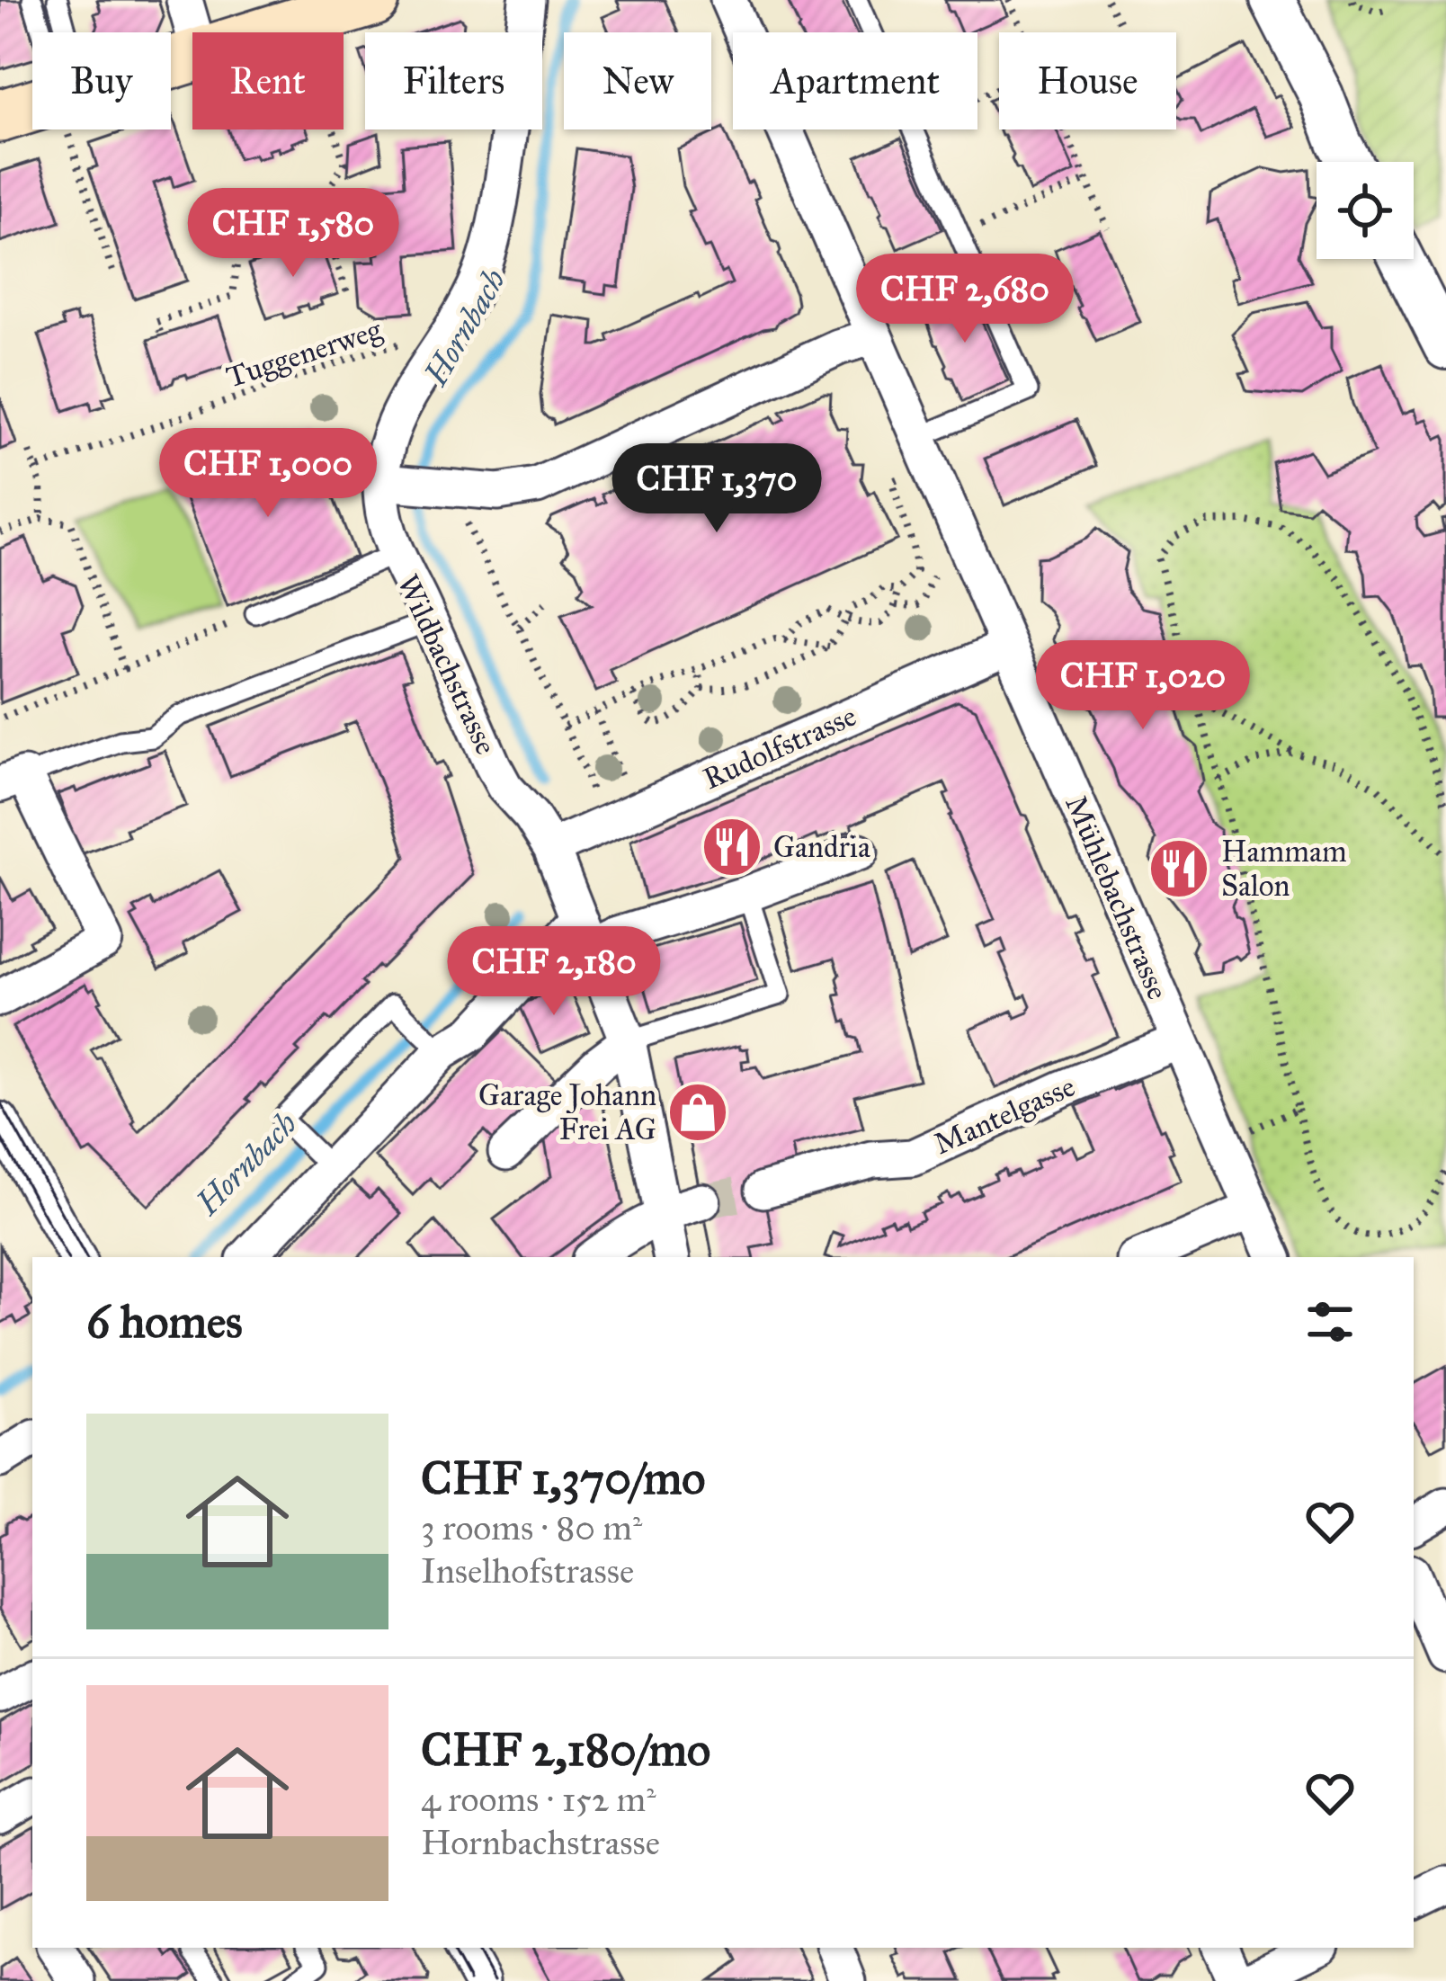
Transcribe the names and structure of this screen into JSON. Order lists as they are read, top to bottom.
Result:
{
  "streets": {
    "street": [
      "Wildbachstrasse",
      "Rudolfstrasse",
      "Mühlebachstrasse",
      "Mantelgasse"
    ],
    "path": ["Tuggenerweg"]
  },
  "crossings": [
    ["Wildbachstrasse", "Rudolfstrasse"],
    ["Rudolfstrasse", "Mühlebachstrasse"],
    ["Mühlebachstrasse", "Mantelgasse"]
  ],
  "water": ["Hornbach"],
  "places": {
    "restaurant": ["Gandria", "Hammam Salon"],
    "shop": ["Garage Johann Frei AG"]
  },
  "page": {
    "chip": [
      "Buy",
      "Rent",
      "Filters",
      "New",
      "Apartment",
      "House"
    ],
    "price": [
      "CHF 1,580",
      "CHF 2,680",
      "CHF 1,000",
      "CHF 1,370",
      "CHF 1,020",
      "CHF 2,180"
    ],
    "heading": "6 homes",
    "list": [
      {
        "name": "CHF 1,370/mo",
        "note": "3 rooms · 80 m² · Inselhofstrasse"
      },
      {
        "name": "CHF 2,180/mo",
        "note": "4 rooms · 152 m² · Hornbachstrasse"
      }
    ]
  }
}
